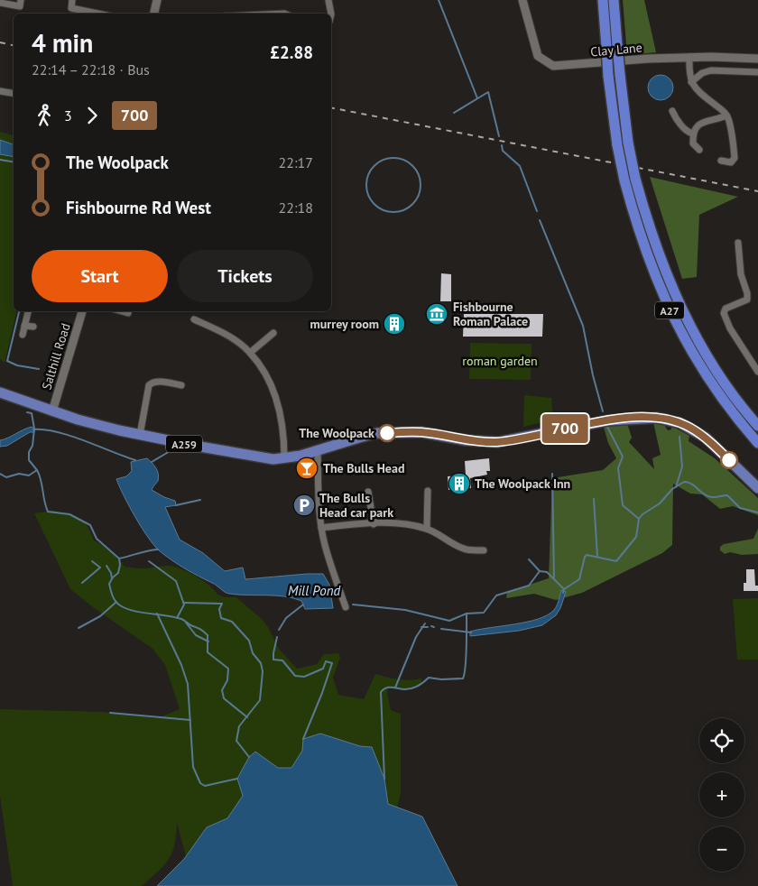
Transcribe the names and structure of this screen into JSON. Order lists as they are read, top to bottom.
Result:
{
  "streets": {
    "highway": ["A27"],
    "main road": ["A259"],
    "street": ["Clay Lane", "Salthill Road"]
  },
  "crossings": [
    ["Salthill Road", "A259"]
  ],
  "water": ["Mill Pond"],
  "parks": ["roman garden"],
  "places": {
    "museum": ["Fishbourne Roman Palace"],
    "building": ["murrey room", "The Woolpack Inn"],
    "other": ["The Woolpack"],
    "bar": ["The Bulls Head"],
    "parking": ["The Bulls Head car park"]
  },
  "lines": ["bus line 700"],
  "page": {
    "on_map": "700",
    "heading": ["4 min", "22:14 – 22:18 · Bus", "£2.88"],
    "legs": ["3", "700"],
    "list": [
      {
        "name": "The Woolpack",
        "value": "22:17"
      },
      {
        "name": "Fishbourne Rd West",
        "value": "22:18"
      }
    ],
    "buttons": ["Start", "Tickets"],
    "map_buttons": ["+", "−"]
  }
}
